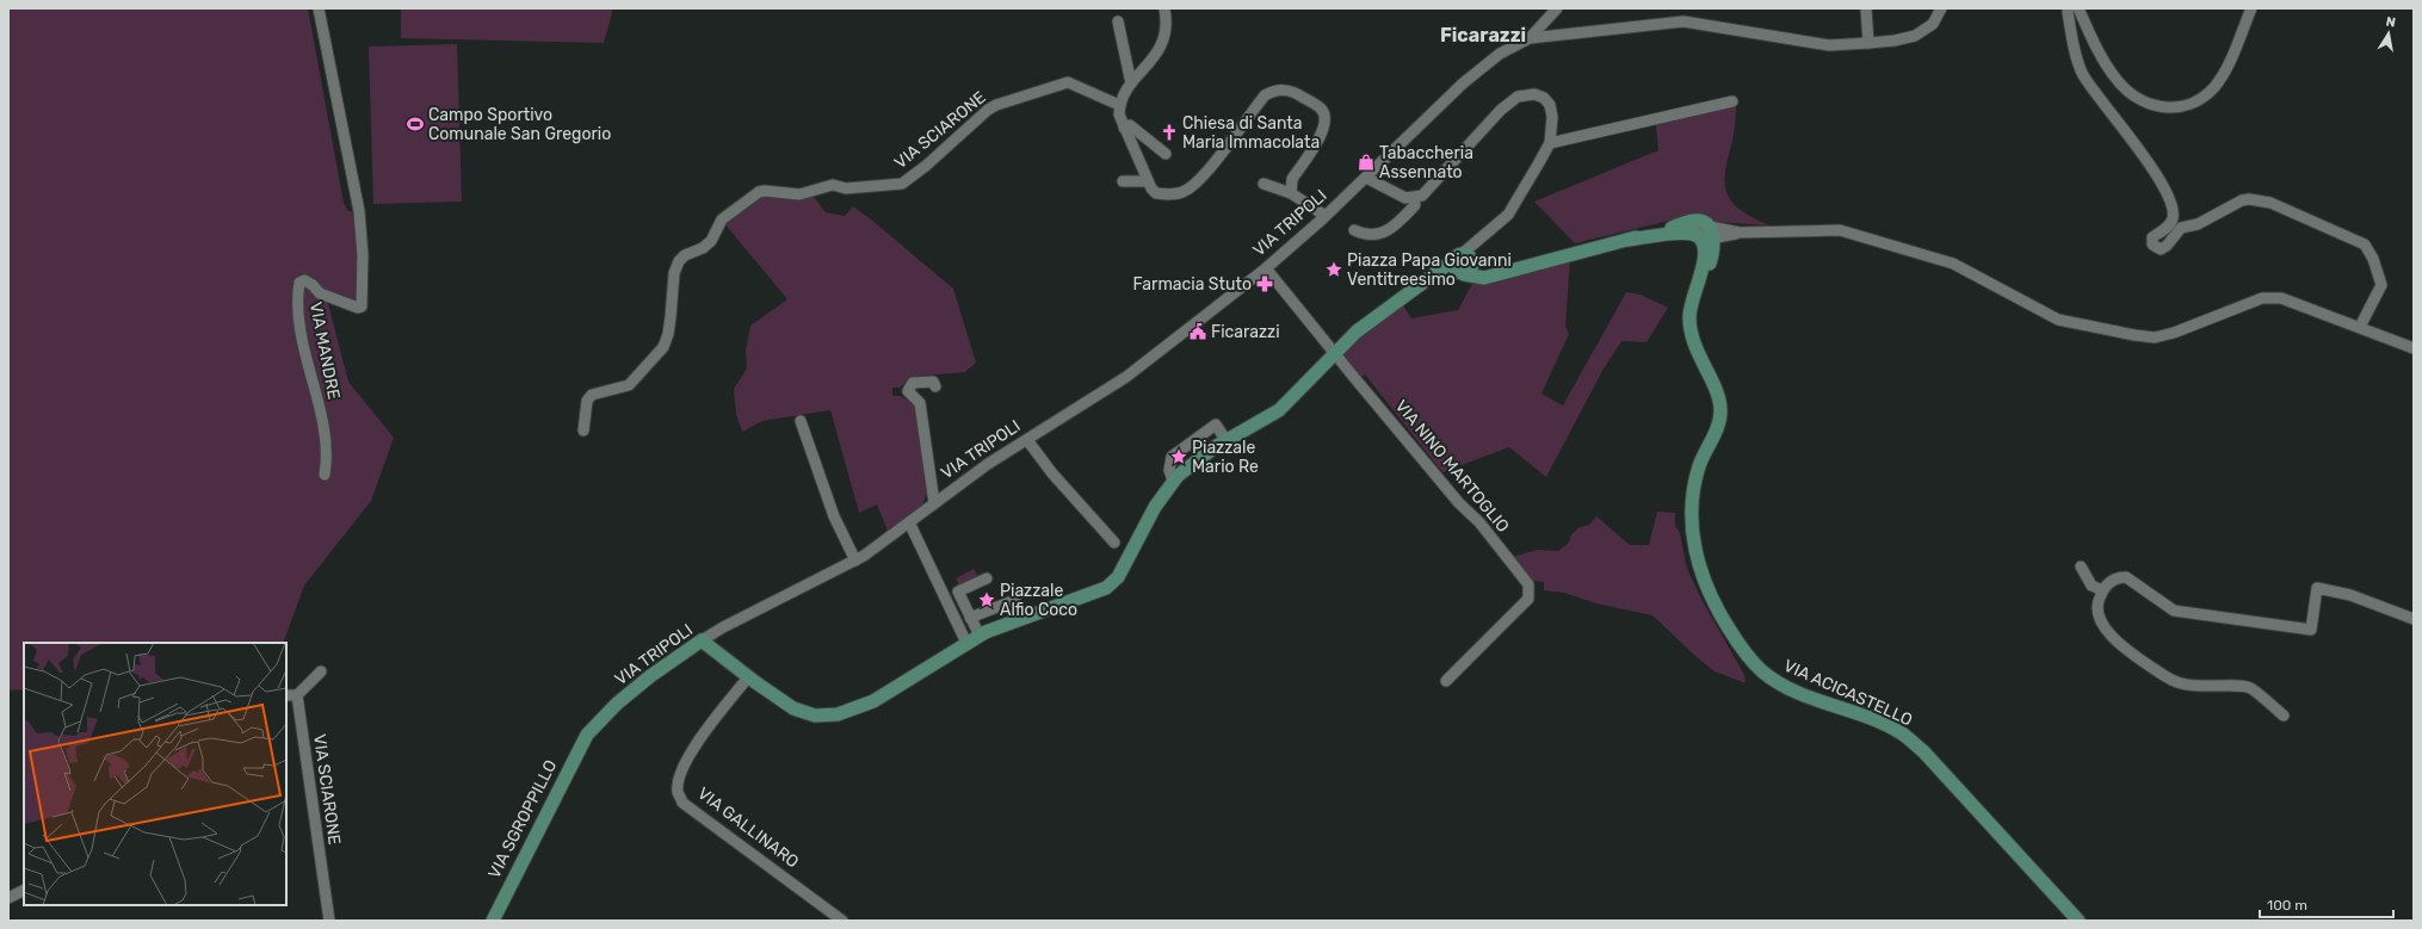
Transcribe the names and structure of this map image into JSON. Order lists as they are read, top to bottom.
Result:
{
  "streets": {
    "main road": ["VIA TRIPOLI", "VIA ACICASTELLO", "VIA SGROPPILLO"],
    "street": [
      "VIA SCIARONE",
      "VIA MANDRE",
      "VIA NINO MARTOGLIO",
      "VIA GALLINARO"
    ]
  },
  "crossings": [
    ["VIA TRIPOLI", "VIA NINO MARTOGLIO"],
    ["VIA TRIPOLI", "VIA SGROPPILLO"]
  ],
  "districts": ["Ficarazzi"],
  "places": {
    "sports": ["Campo Sportivo Comunale San Gregorio"],
    "church": ["Chiesa di Santa Maria Immacolata"],
    "shop": ["Tabaccheria Assennato"],
    "place": ["Piazza Papa Giovanni Ventitreesimo", "Piazzale Mario Re", "Piazzale Alfio Coco"],
    "pharmacy": ["Farmacia Stuto"],
    "public building": ["Ficarazzi"]
  },
  "scale_bar": "100 m",
  "north": "top"
}
